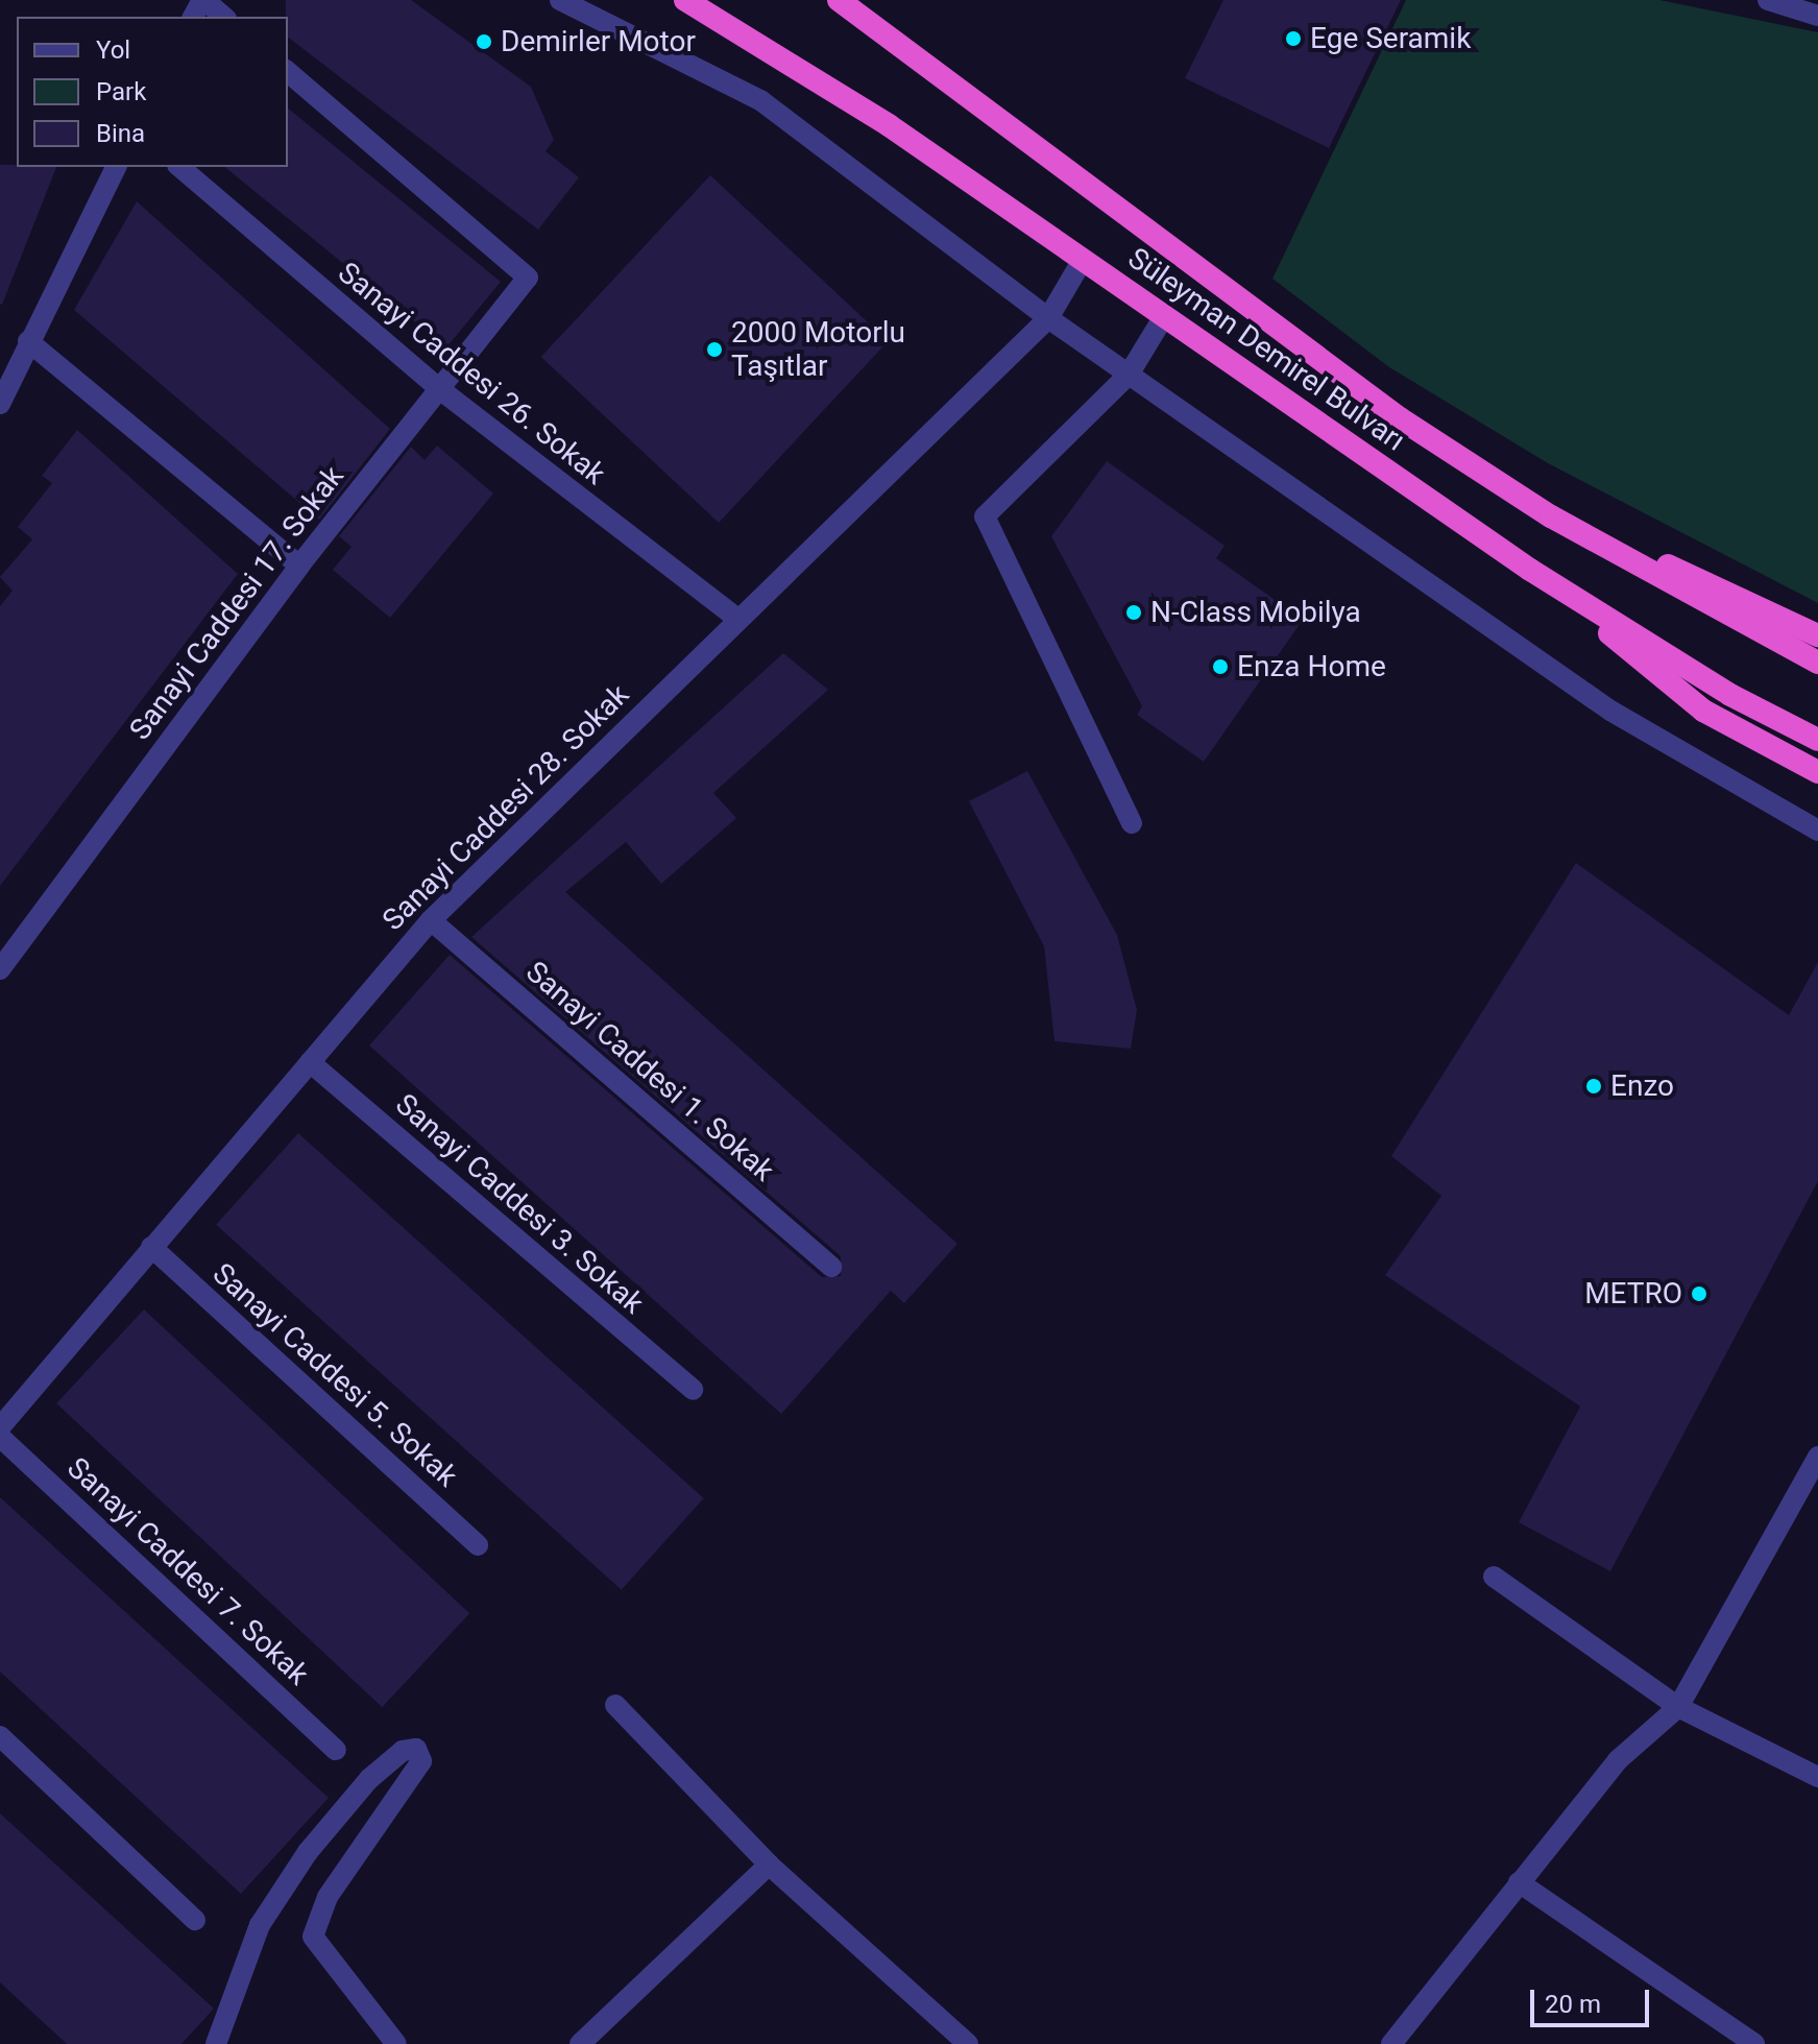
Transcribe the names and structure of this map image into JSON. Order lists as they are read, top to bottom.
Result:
{
  "streets": {
    "highway": ["Süleyman Demirel Bulvarı"],
    "street": [
      "Sanayi Caddesi 26. Sokak",
      "Sanayi Caddesi 17. Sokak",
      "Sanayi Caddesi 28. Sokak",
      "Sanayi Caddesi 1. Sokak",
      "Sanayi Caddesi 3. Sokak",
      "Sanayi Caddesi 5. Sokak",
      "Sanayi Caddesi 7. Sokak"
    ]
  },
  "crossings": [
    ["Süleyman Demirel Bulvarı", "Sanayi Caddesi 28. Sokak"],
    ["Sanayi Caddesi 26. Sokak", "Sanayi Caddesi 17. Sokak"],
    ["Sanayi Caddesi 26. Sokak", "Sanayi Caddesi 28. Sokak"],
    ["Sanayi Caddesi 28. Sokak", "Sanayi Caddesi 1. Sokak"],
    ["Sanayi Caddesi 28. Sokak", "Sanayi Caddesi 3. Sokak"],
    ["Sanayi Caddesi 28. Sokak", "Sanayi Caddesi 5. Sokak"]
  ],
  "places": [
    "Ege Seramik",
    "Demirler Motor",
    "2000 Motorlu Taşıtlar",
    "N-Class Mobilya",
    "Enza Home",
    "Enzo",
    "METRO"
  ],
  "legend": ["Yol", "Park", "Bina"],
  "scale_bar": "20 m"
}
